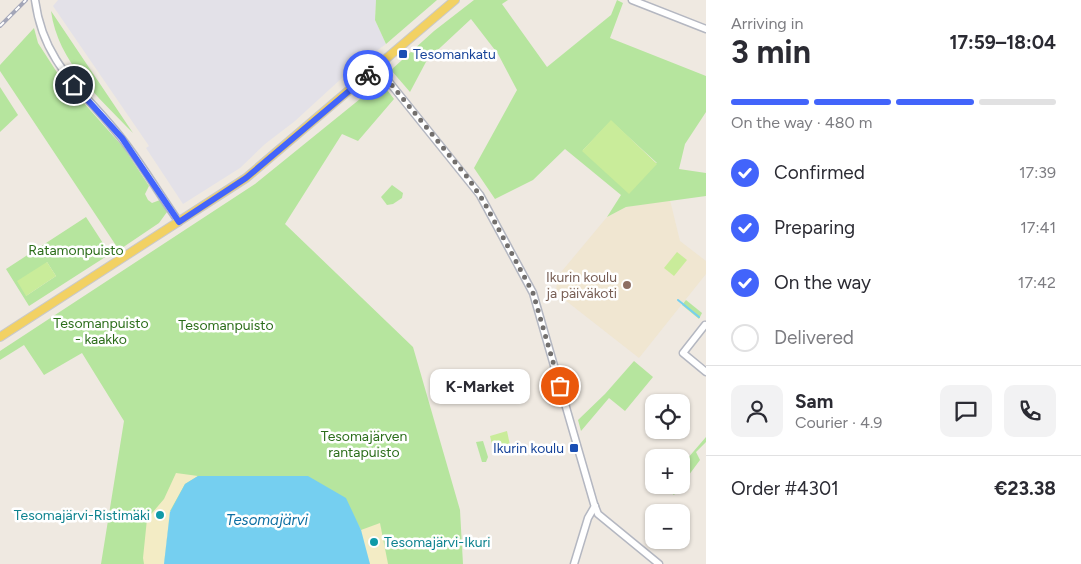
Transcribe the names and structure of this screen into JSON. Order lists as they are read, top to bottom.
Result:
{
  "water": ["Tesomajärvi"],
  "parks": [
    "Ratamonpuisto",
    "Tesomanpuisto - kaakko",
    "Tesomanpuisto",
    "Tesomajärven rantapuisto"
  ],
  "places": {
    "transit": ["Tesomankatu", "Ikurin koulu"],
    "other": [
      "Ikurin koulu ja päiväkoti",
      "K-Market",
      "Tesomajärvi-Ristimäki",
      "Tesomajärvi-Ikuri"
    ]
  },
  "page": {
    "heading": ["3 min", "Arriving in", "17:59–18:04"],
    "panel": [
      "Sam",
      "Courier · 4.9",
      "Order #4301",
      "€23.38"
    ],
    "bar": "On the way · 480 m",
    "list": [
      ["Confirmed", "17:39"],
      ["Preparing", "17:41"],
      ["On the way", "17:42"],
      "Delivered"
    ],
    "bubble": "K-Market",
    "map_buttons": ["+", "−"]
  }
}
